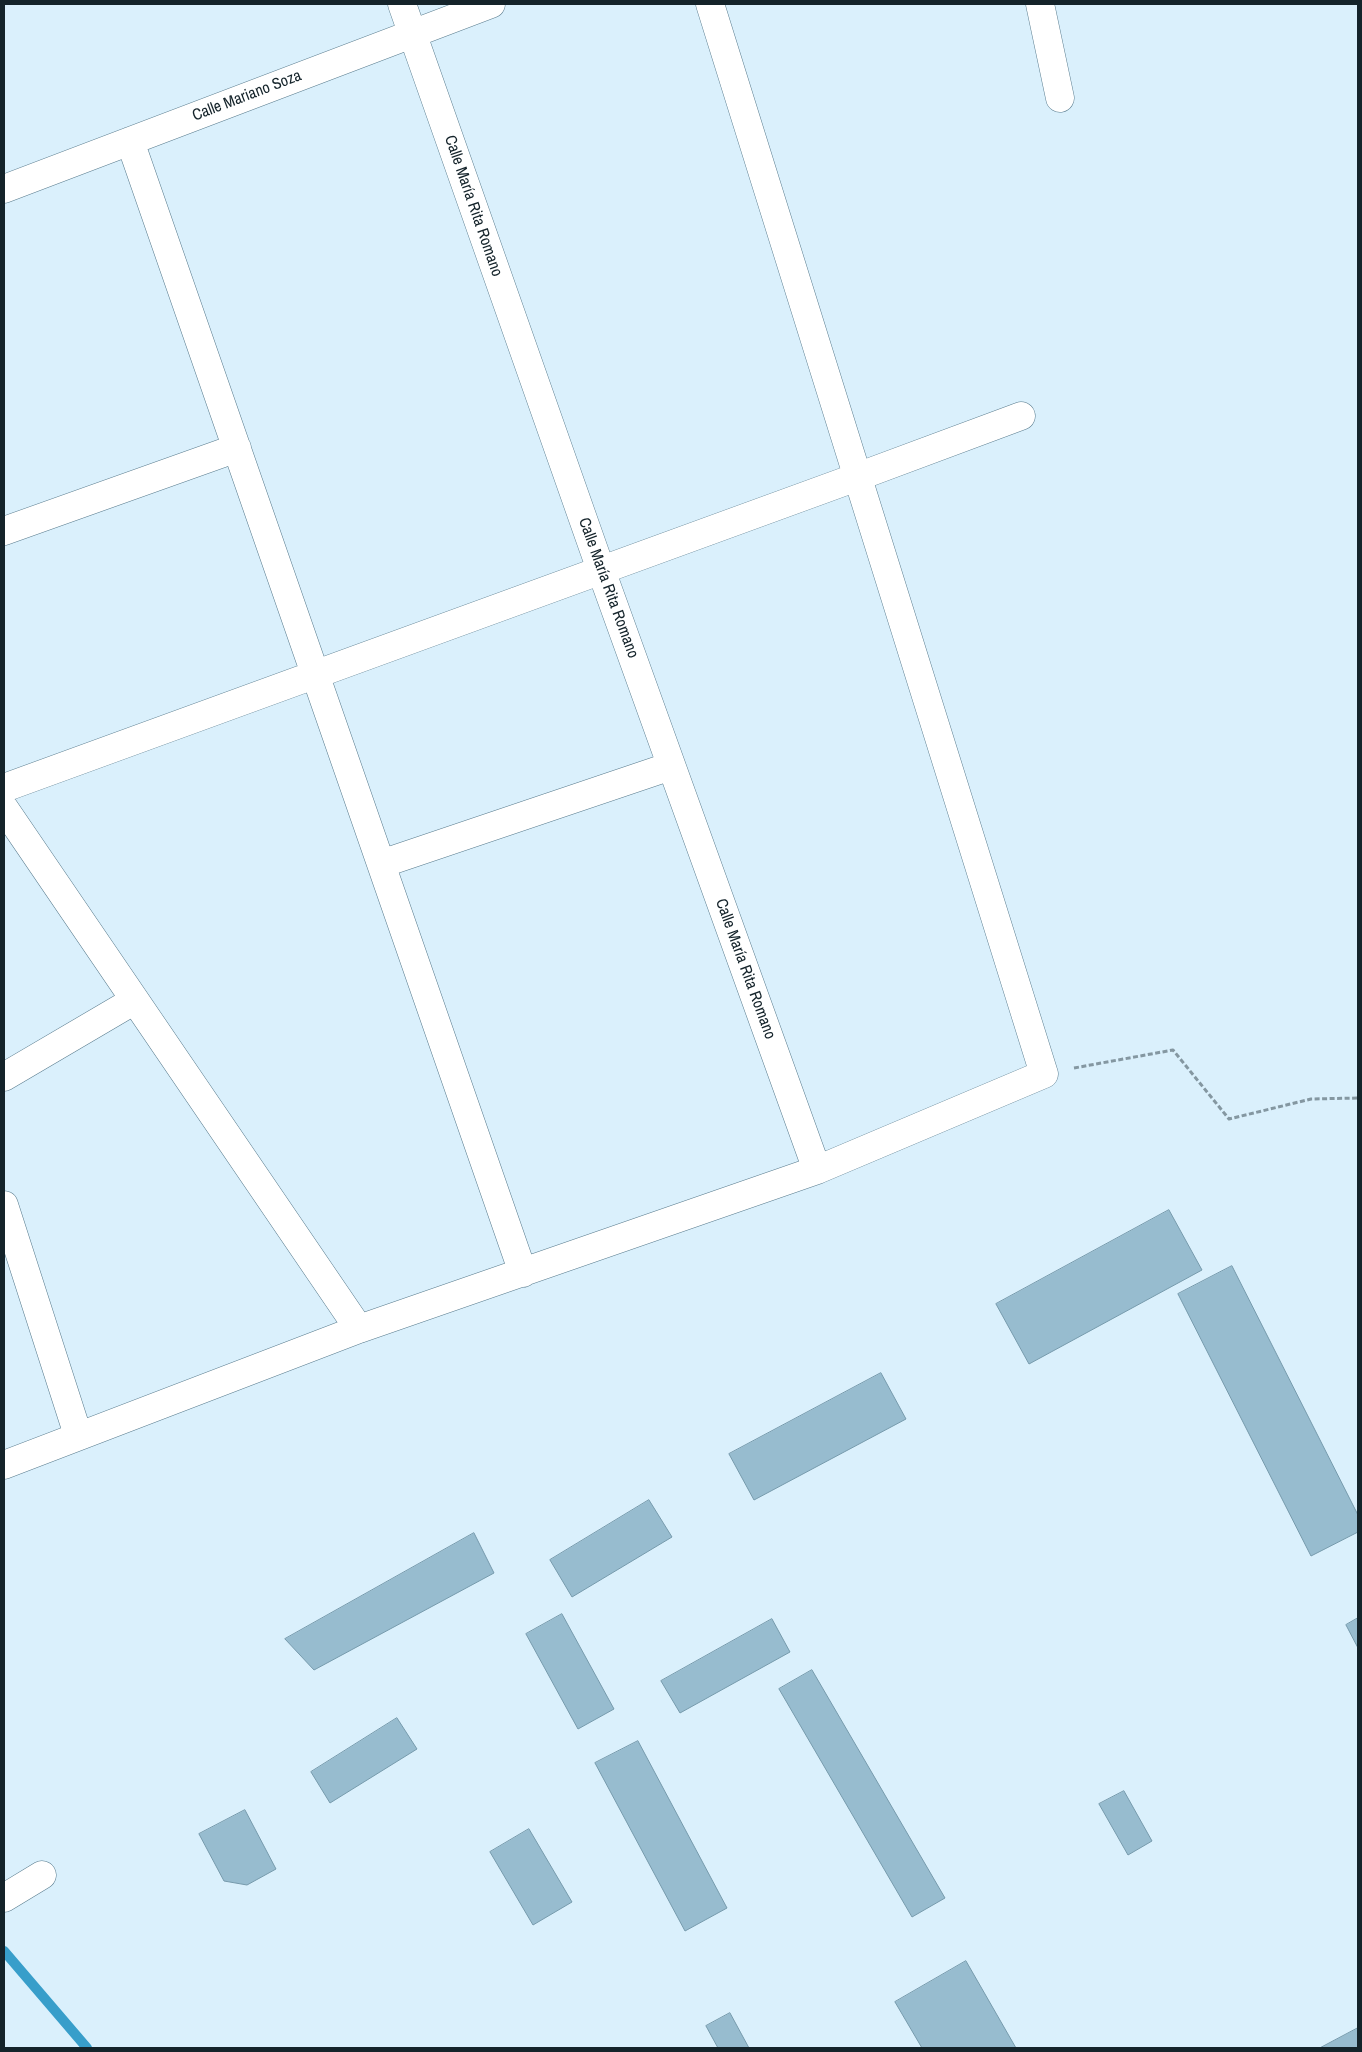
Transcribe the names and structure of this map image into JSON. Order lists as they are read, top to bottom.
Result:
{
  "streets": {
    "street": ["Calle Mariano Soza", "Calle María Rita Romano"]
  },
  "crossings": [
    ["Calle Mariano Soza", "Calle María Rita Romano"]
  ]
}
